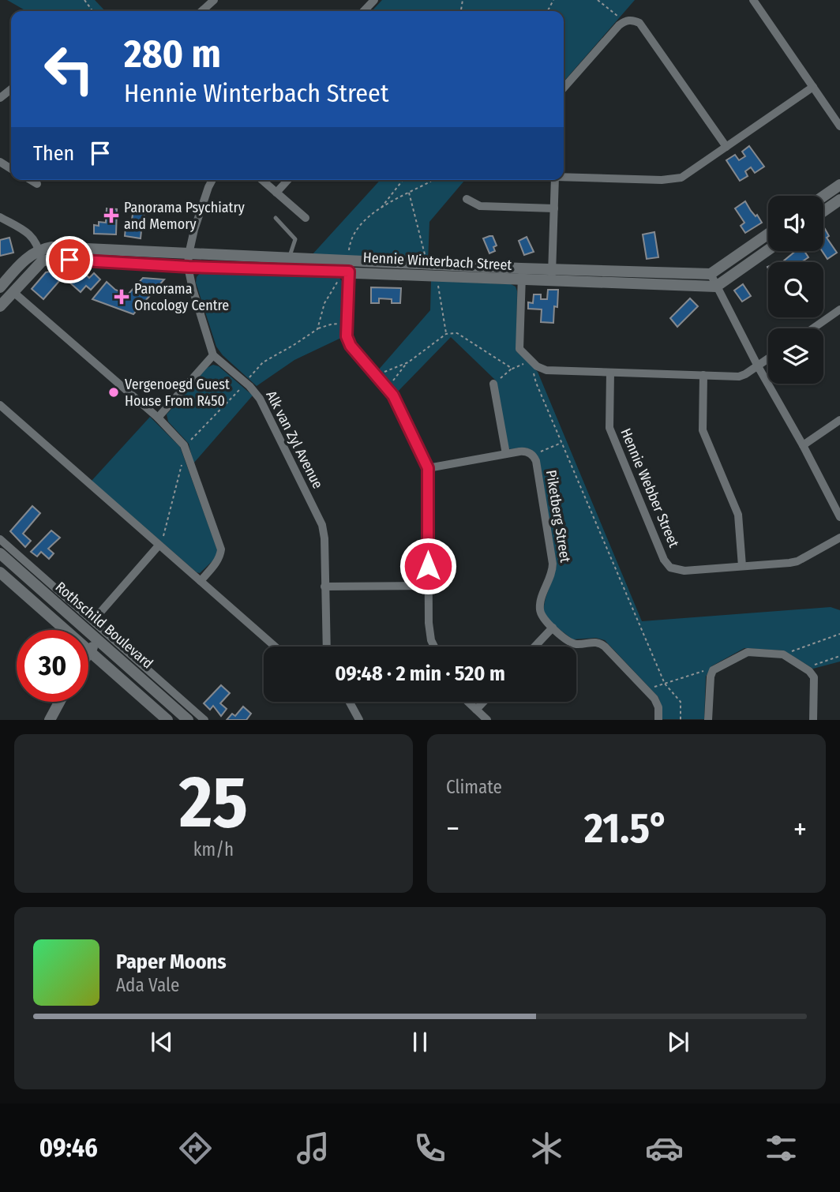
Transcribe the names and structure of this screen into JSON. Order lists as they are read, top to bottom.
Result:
{
  "streets": {
    "street": [
      "Hennie Winterbach Street",
      "Alk van Zyl Avenue",
      "Hennie Webber Street",
      "Piketberg Street",
      "Rothschild Boulevard"
    ]
  },
  "places": {
    "health": ["Panorama Psychiatry and Memory", "Panorama Oncology Centre"],
    "other": ["Vergenoegd Guest House From R450"]
  },
  "page": {
    "turn": ["280 m", "Hennie Winterbach Street"],
    "then": "Then",
    "limit": "30",
    "trip": "09:48 · 2 min · 520 m",
    "tile": [
      ["25", "km/h"],
      "Climate"
    ],
    "heat": ["−", "21.5°", "+"],
    "song": ["Paper Moons", "Ada Vale"],
    "tabs": "09:46"
  }
}
